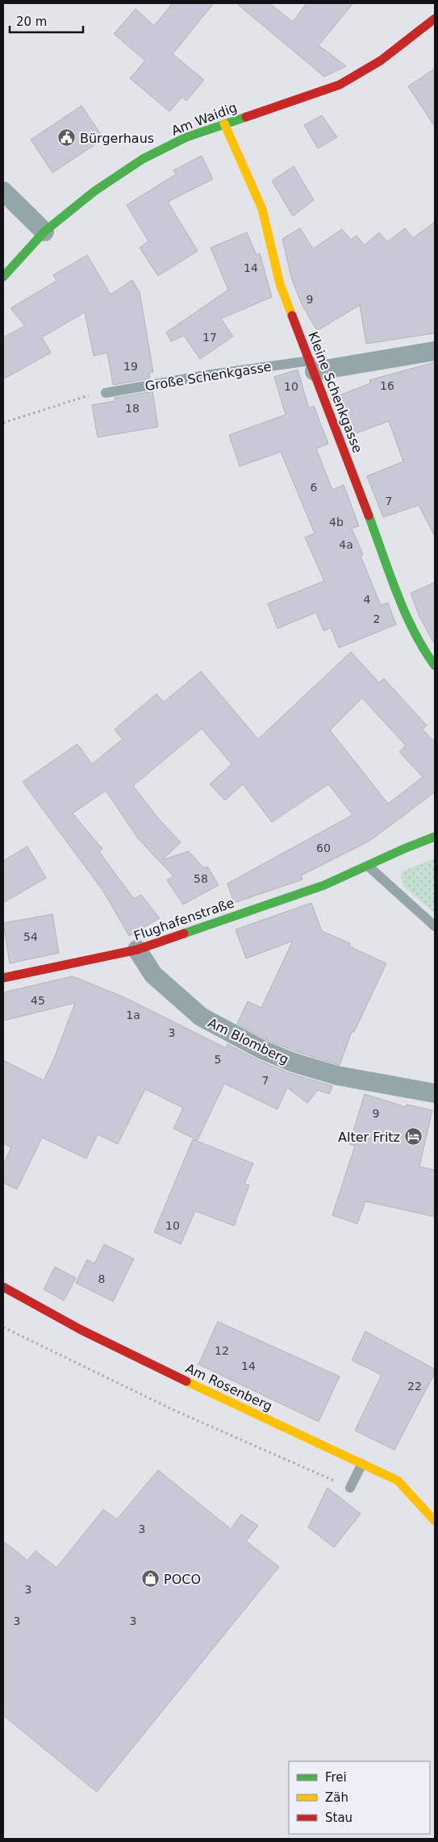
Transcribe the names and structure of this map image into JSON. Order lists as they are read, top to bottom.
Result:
{
  "streets": {
    "street": [
      "Am Waidig",
      "Große Schenkgasse",
      "Kleine Schenkgasse",
      "Flughafenstraße",
      "Am Blomberg",
      "Am Rosenberg"
    ]
  },
  "crossings": [
    ["Am Waidig", "Kleine Schenkgasse"],
    ["Große Schenkgasse", "Kleine Schenkgasse"],
    ["Flughafenstraße", "Am Blomberg"]
  ],
  "places": {
    "public building": ["Bürgerhaus"],
    "hotel": ["Alter Fritz"],
    "shop": ["POCO"]
  },
  "house_numbers": [
    "14",
    "9",
    "17",
    "19",
    "16",
    "10",
    "18",
    "6",
    "7",
    "4b",
    "4a",
    "4",
    "2",
    "60",
    "58",
    "54",
    "45",
    "1a",
    "3",
    "5",
    "7",
    "9",
    "10",
    "8",
    "12",
    "14",
    "22",
    "3",
    "3",
    "3",
    "3"
  ],
  "legend": ["Frei", "Zäh", "Stau"],
  "scale_bar": "20 m"
}
